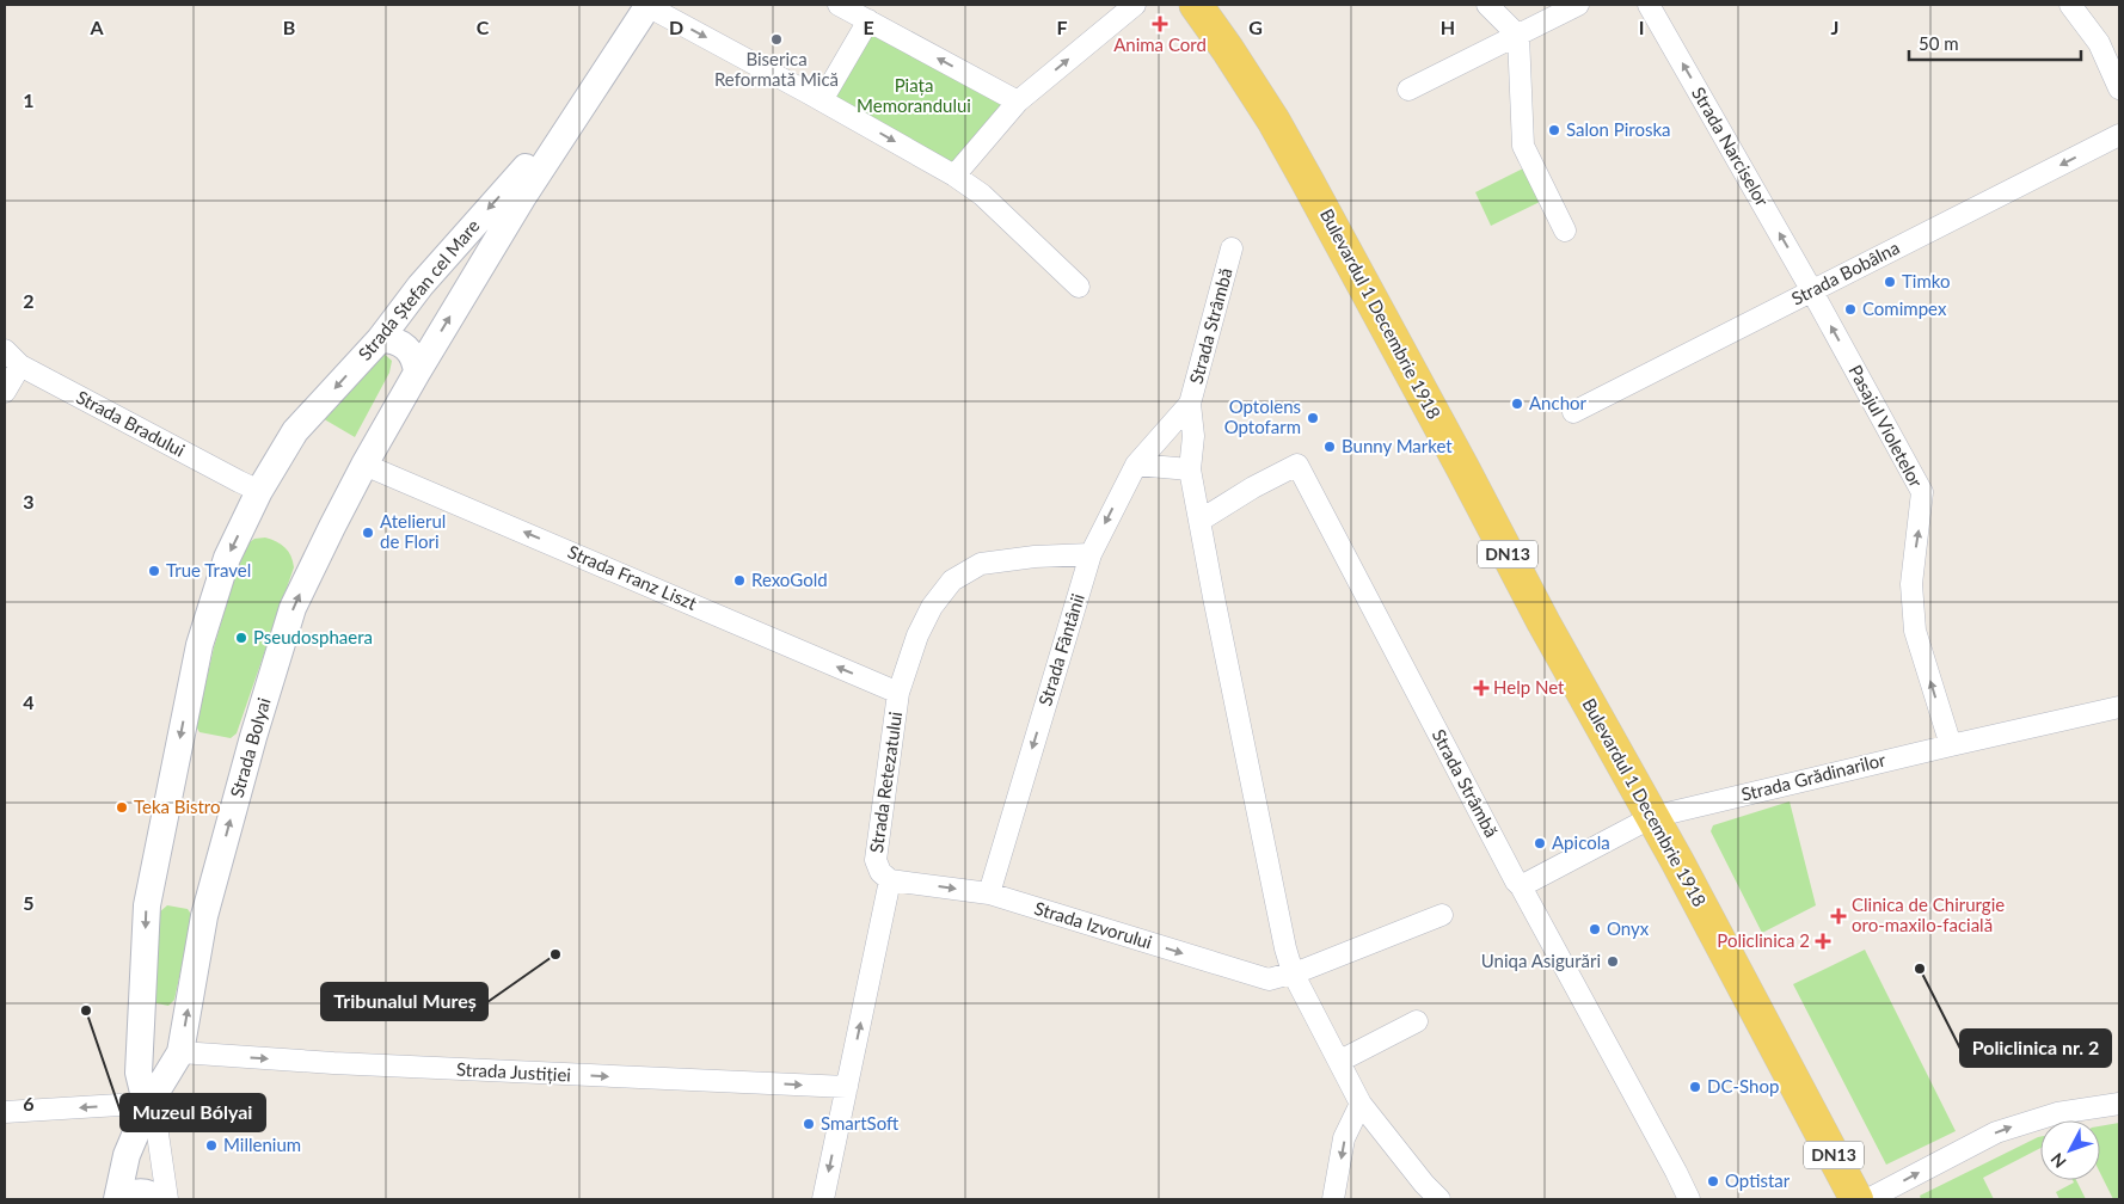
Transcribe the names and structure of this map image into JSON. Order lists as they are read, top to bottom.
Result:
{
  "streets": {
    "main road": ["Bulevardul 1 Decembrie 1918", "DN13"],
    "street": [
      "Strada Narciselor",
      "Strada Bobâlna",
      "Strada Ștefan cel Mare",
      "Strada Strâmbă",
      "Strada Bradului",
      "Pasajul Violetelor",
      "Strada Franz Liszt",
      "Strada Fântânii",
      "Strada Bolyai",
      "Strada Grădinarilor",
      "Strada Retezatului",
      "Strada Izvorului",
      "Strada Justiției"
    ]
  },
  "crossings": [
    ["Strada Narciselor", "Strada Bobâlna"],
    ["Strada Narciselor", "Pasajul Violetelor"],
    ["Strada Bobâlna", "Pasajul Violetelor"],
    ["Strada Ștefan cel Mare", "Strada Bradului"],
    ["Strada Ștefan cel Mare", "Strada Franz Liszt"],
    ["Strada Ștefan cel Mare", "Strada Bolyai"],
    ["Bulevardul 1 Decembrie 1918", "Strada Grădinarilor"],
    ["Strada Strâmbă", "Strada Fântânii"],
    ["Strada Strâmbă", "Strada Grădinarilor"],
    ["Strada Strâmbă", "Strada Izvorului"],
    ["Pasajul Violetelor", "Strada Grădinarilor"],
    ["Strada Franz Liszt", "Strada Bolyai"],
    ["Strada Franz Liszt", "Strada Retezatului"],
    ["Strada Fântânii", "Strada Retezatului"],
    ["Strada Fântânii", "Strada Izvorului"],
    ["Strada Bolyai", "Strada Justiției"],
    ["Strada Retezatului", "Strada Izvorului"],
    ["Strada Retezatului", "Strada Justiției"]
  ],
  "one_way": [
    "Strada Bobâlna",
    "Pasajul Violetelor",
    "Strada Franz Liszt",
    "Strada Fântânii",
    "Strada Izvorului",
    "Strada Justiției"
  ],
  "parks": ["Piața Memorandului"],
  "places": {
    "health": [
      "Anima Cord",
      "Help Net",
      "Clinica de Chirurgie oro-maxilo-facială",
      "Policlinica 2"
    ],
    "other": [
      "Biserica Reformată Mică",
      "Salon Piroska",
      "Timko",
      "Comimpex",
      "Anchor",
      "Optolens Optofarm",
      "Bunny Market",
      "Atelierul de Flori",
      "True Travel",
      "RexoGold",
      "Pseudosphaera",
      "Teka Bistro",
      "Apicola",
      "Onyx",
      "Tribunalul Mureș",
      "Uniqa Asigurări",
      "Policlinica nr. 2",
      "Muzeul Bólyai",
      "DC-Shop",
      "SmartSoft",
      "Millenium",
      "Optistar"
    ]
  },
  "scale_bar": "50 m",
  "north": "bottom left",
  "grid": {
    "columns": [
      "A",
      "B",
      "C",
      "D",
      "E",
      "F",
      "G",
      "H",
      "I",
      "J"
    ],
    "rows": [
      "1",
      "2",
      "3",
      "4",
      "5",
      "6"
    ]
  }
}
